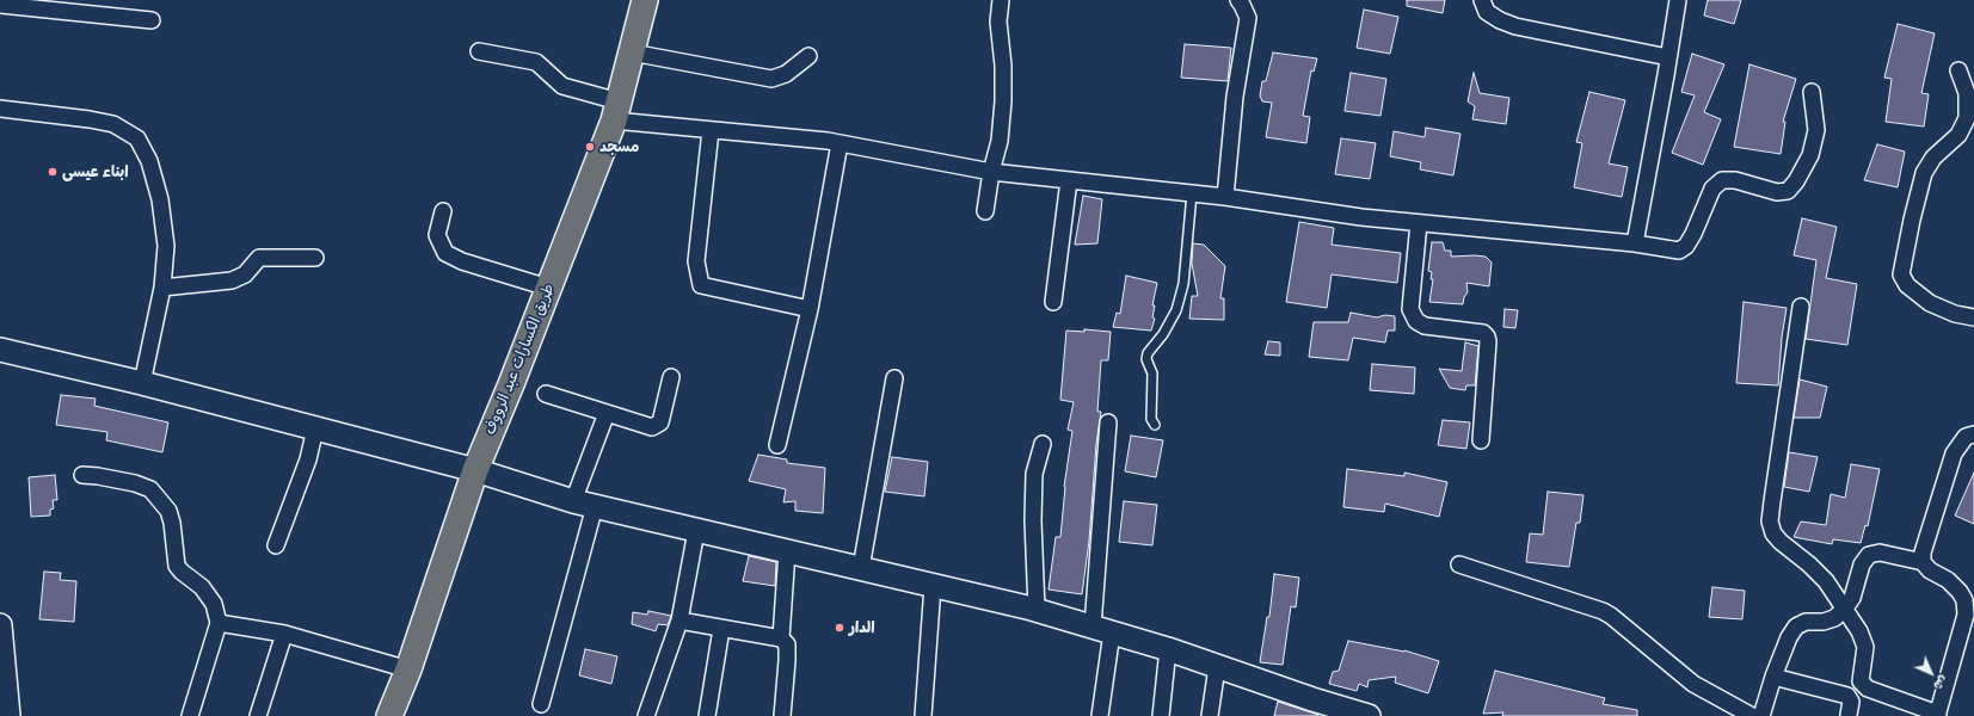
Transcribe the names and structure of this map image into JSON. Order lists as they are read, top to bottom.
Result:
{
  "streets": {
    "main road": ["طريق الكسارات عبد الرووف"]
  },
  "places": ["مسجد", "ابناء عيسى", "الدار"],
  "north": "bottom right"
}
